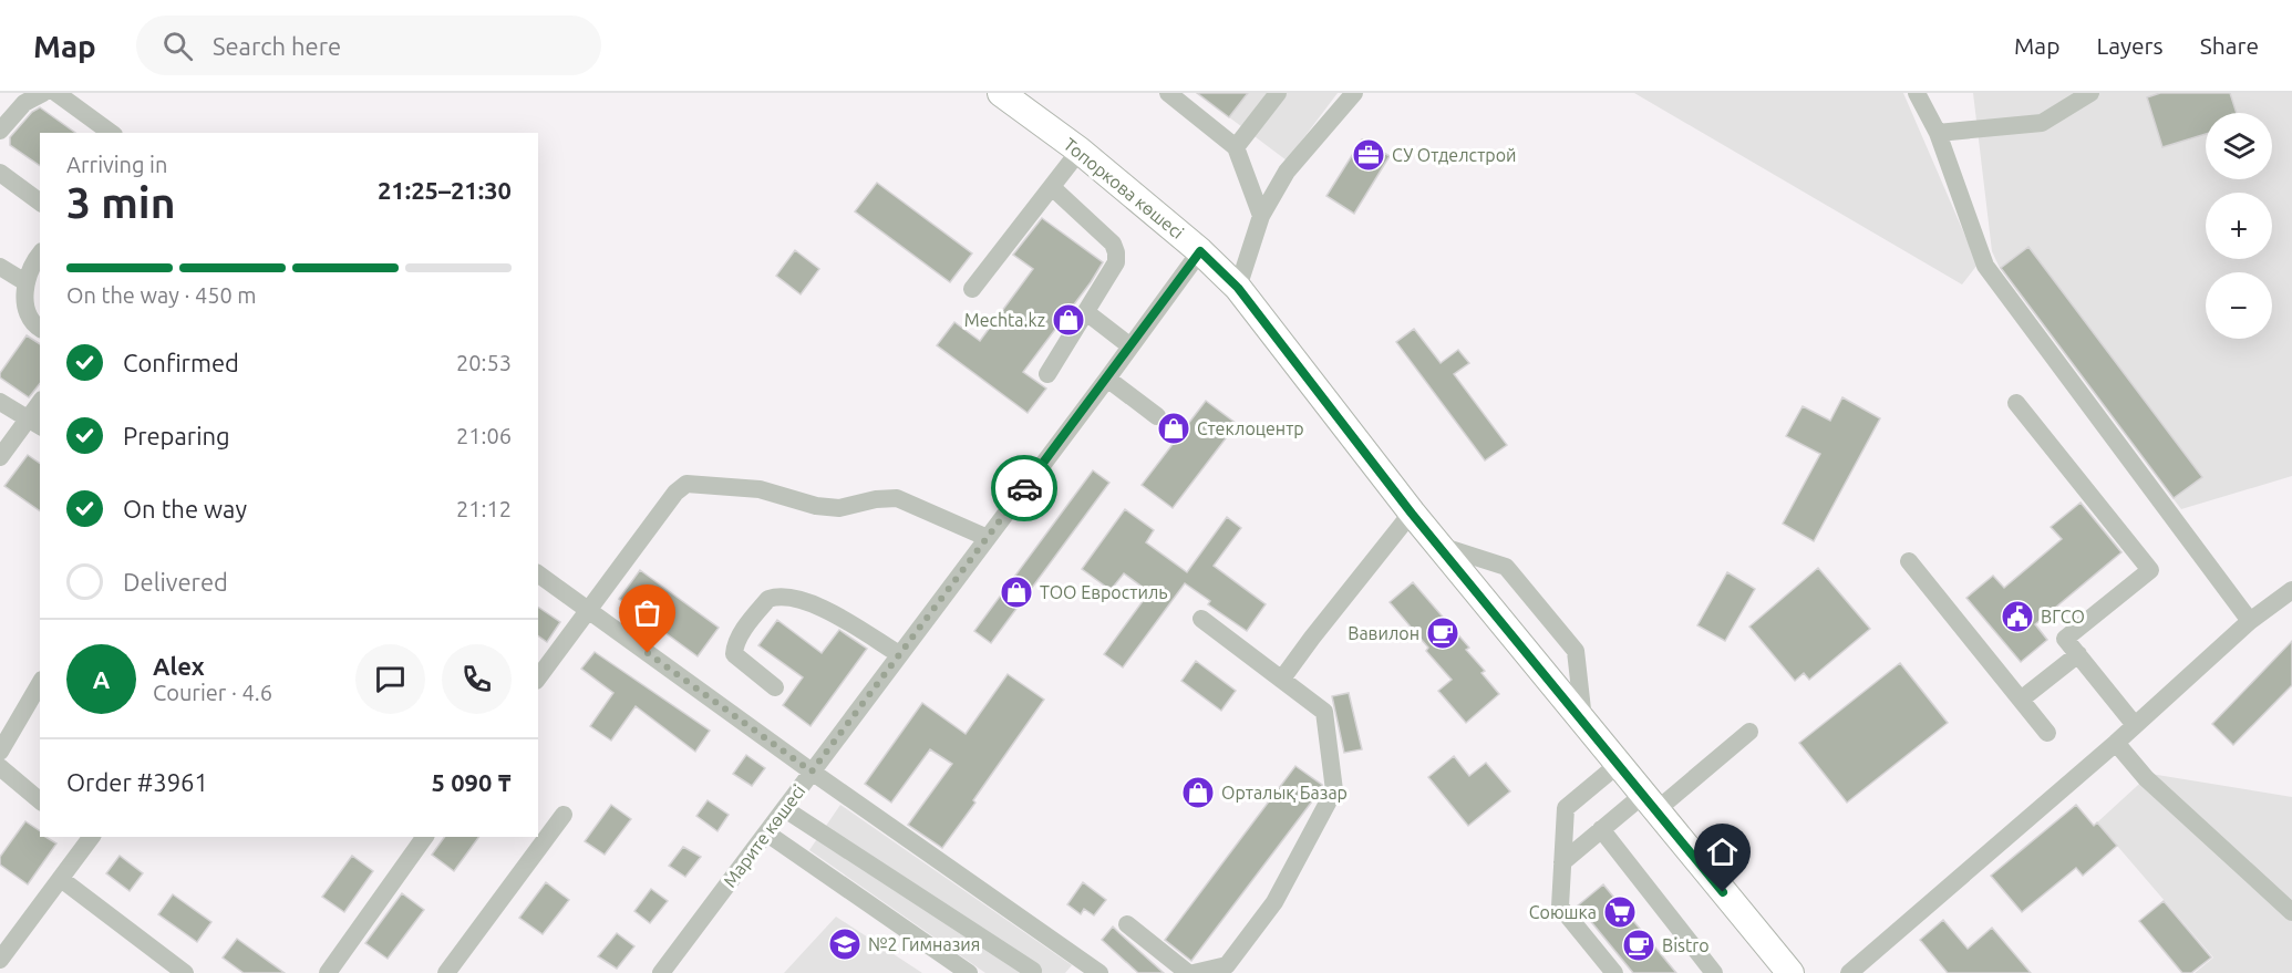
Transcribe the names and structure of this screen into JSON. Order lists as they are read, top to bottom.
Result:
{
  "streets": {
    "highway": ["Топоркова көшесі"],
    "street": ["Марите көшесі"]
  },
  "crossings": [
    ["Топоркова көшесі", "Марите көшесі"]
  ],
  "places": {
    "office": ["СУ Отделстрой"],
    "shop": [
      "Mechta.kz",
      "Стеклоцентр",
      "ТОО Евростиль",
      "Орталық Базар"
    ],
    "public building": ["ВГСО"],
    "cafe": ["Вавилон", "Bistro"],
    "supermarket": ["Союшка"],
    "school or university": ["№2 Гимназия"]
  },
  "page": {
    "header": "Map",
    "search": "Search here",
    "nav": ["Map", "Layers", "Share"],
    "map_buttons": ["+", "−"],
    "heading": ["3 min", "Arriving in", "21:25–21:30"],
    "panel": [
      "Alex",
      "Courier · 4.6",
      "Order #3961",
      "5 090 ₸"
    ],
    "bar": "On the way · 450 m",
    "list": [
      ["Confirmed", "20:53"],
      ["Preparing", "21:06"],
      ["On the way", "21:12"],
      "Delivered"
    ],
    "round": "A"
  }
}
